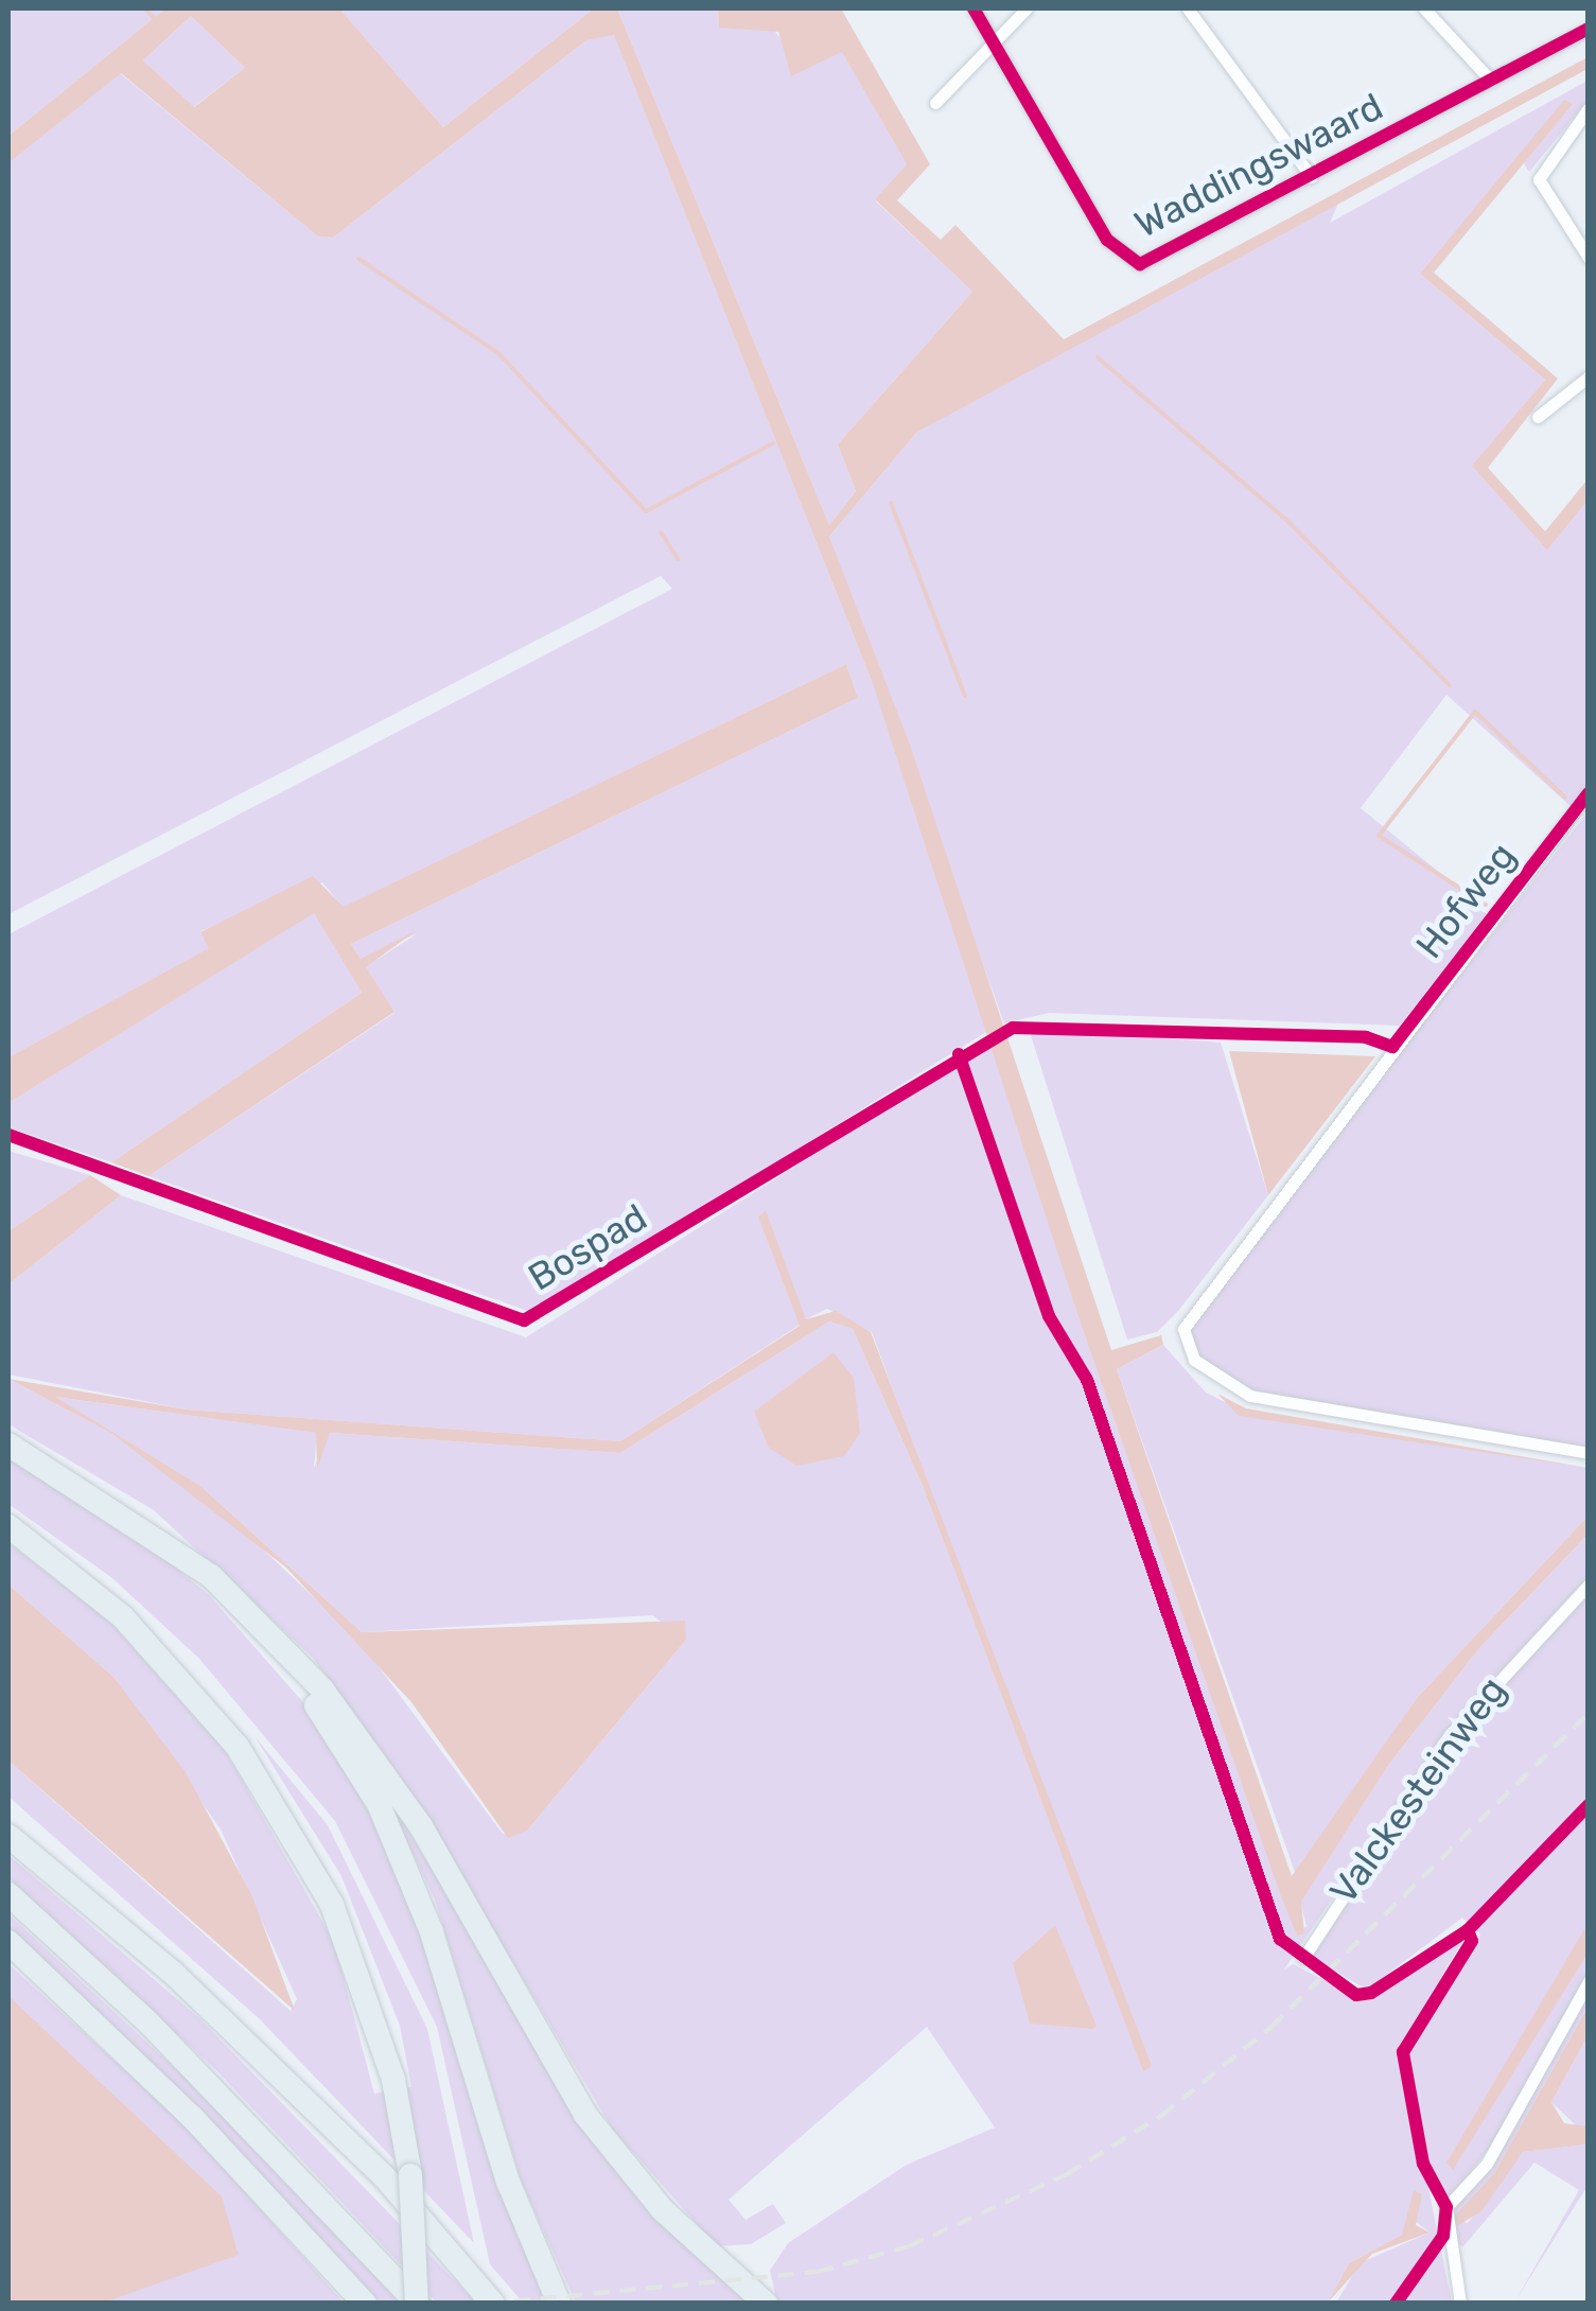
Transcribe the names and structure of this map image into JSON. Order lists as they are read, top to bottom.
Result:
{
  "streets": {
    "street": ["Waddingswaard", "Hofweg", "Valckesteinweg"],
    "cycle path": ["Bospad"]
  }
}
